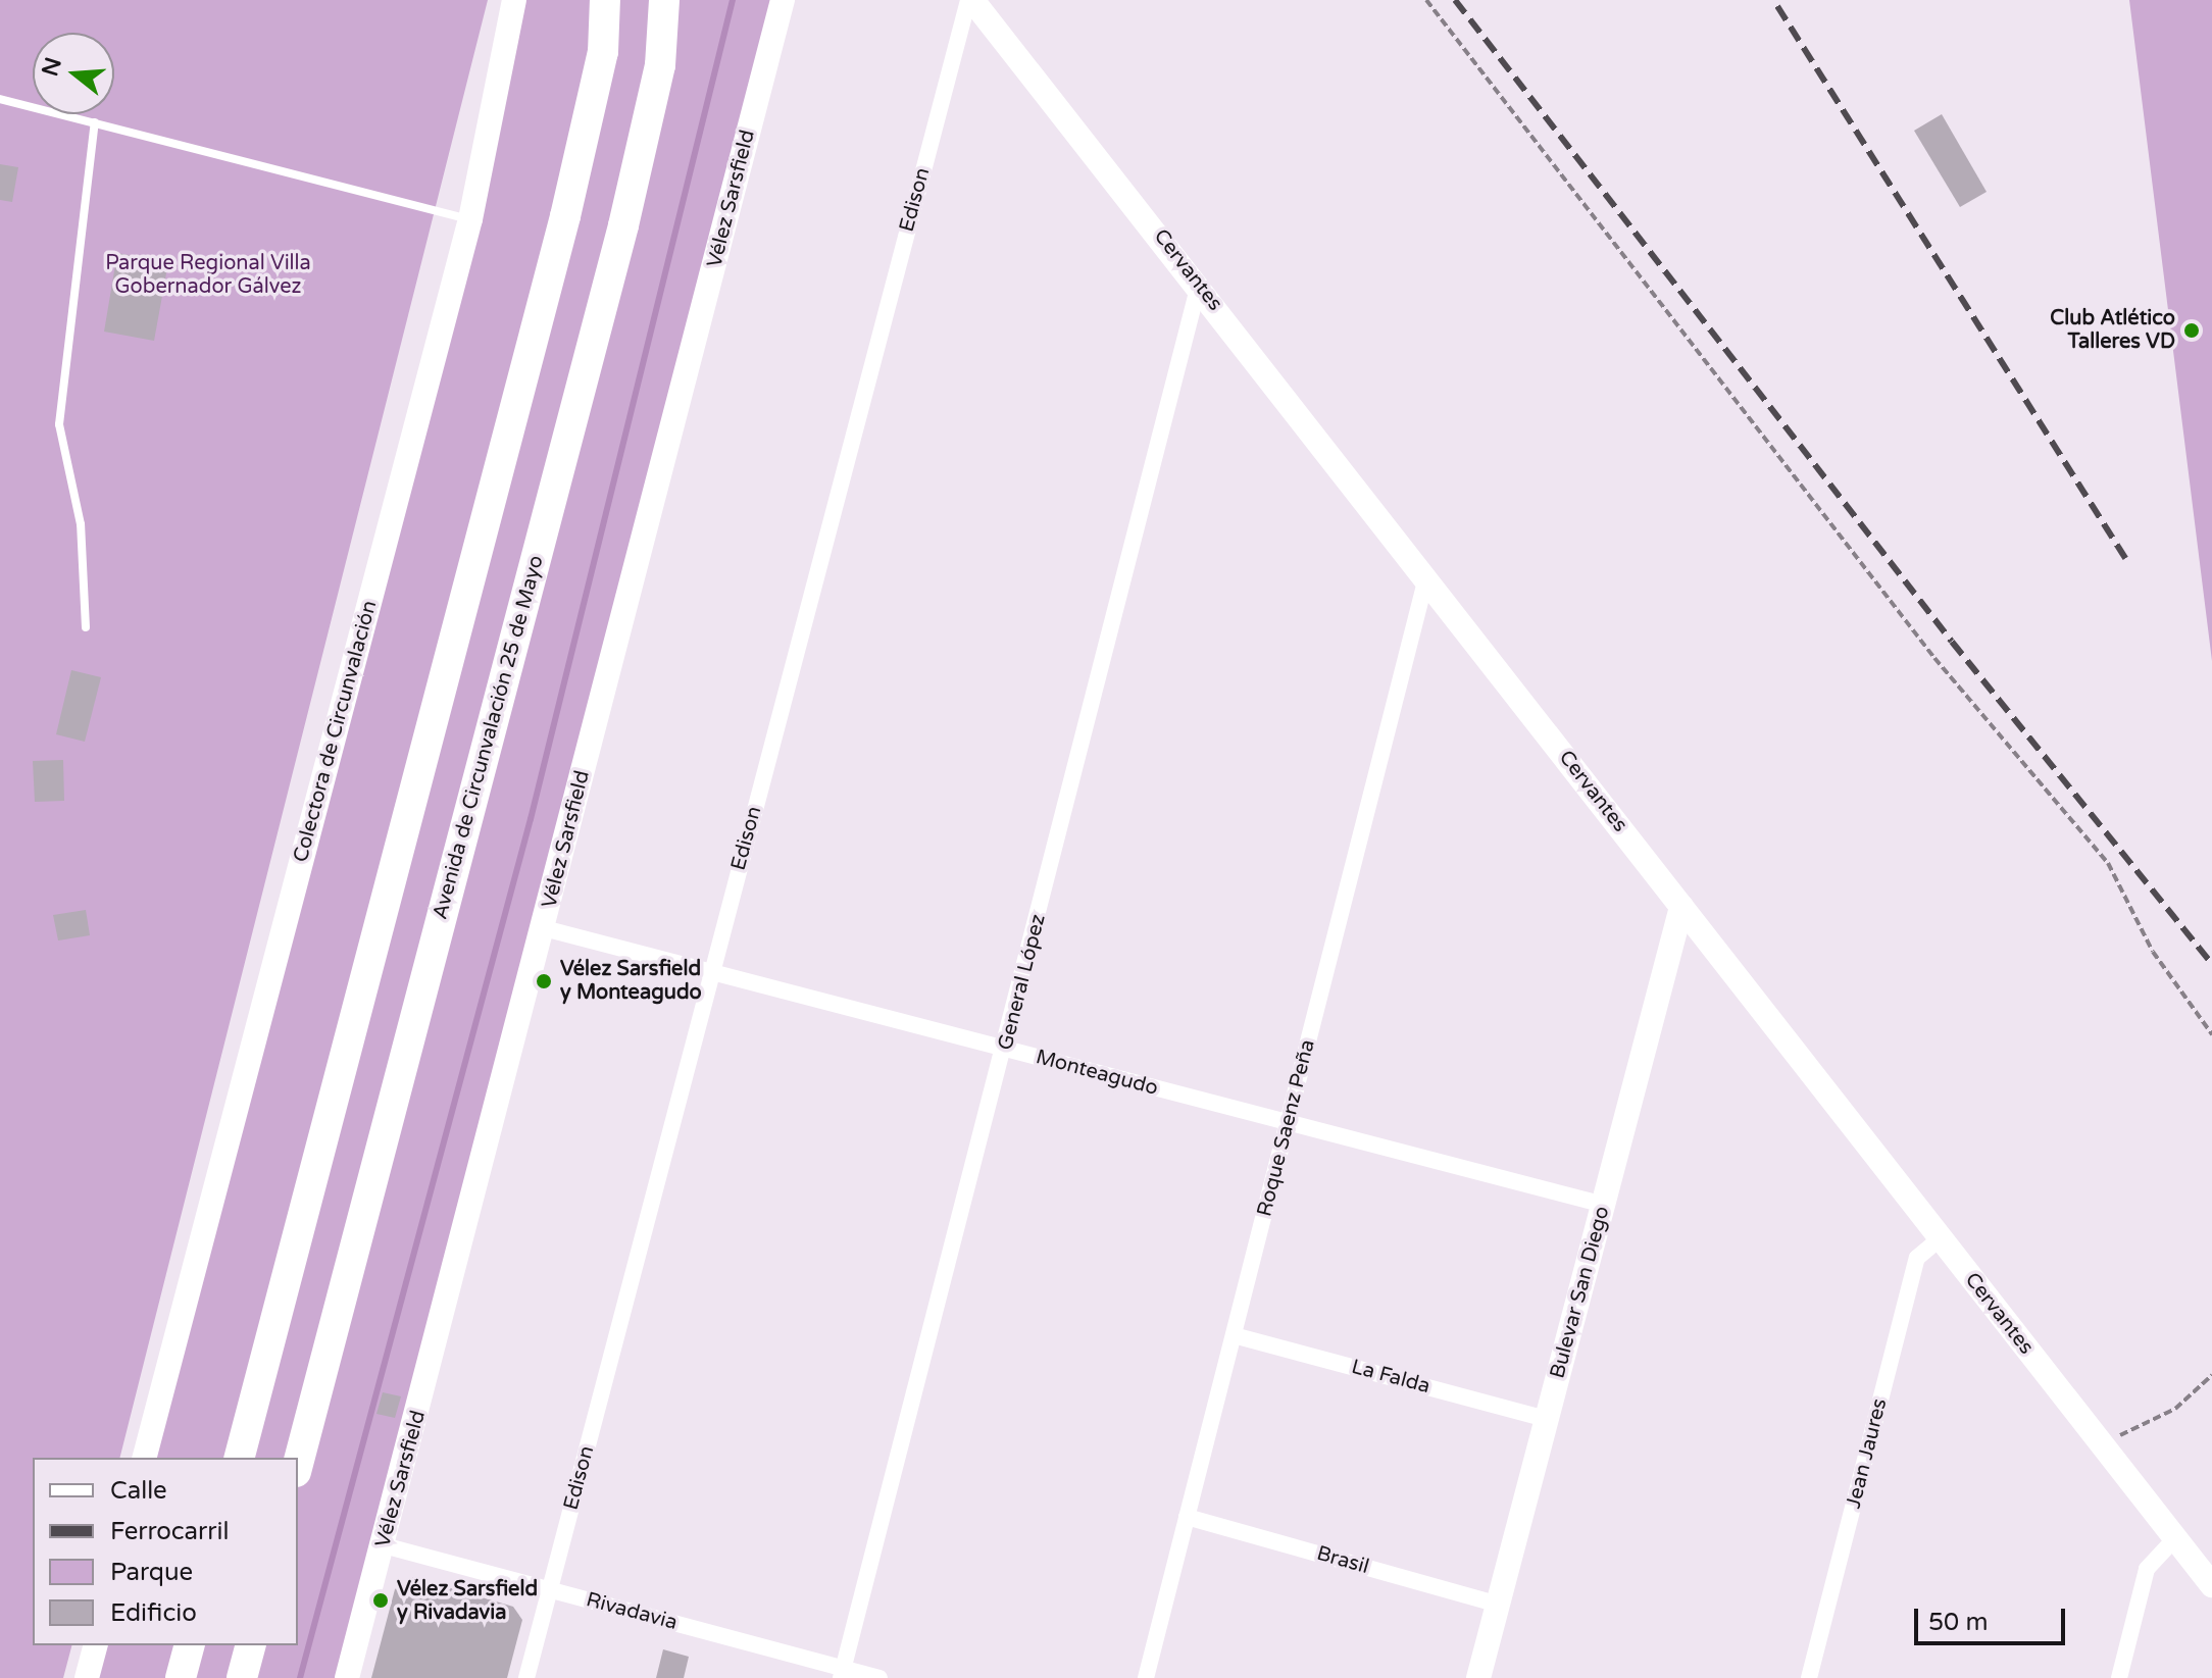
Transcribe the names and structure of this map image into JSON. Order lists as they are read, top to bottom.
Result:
{
  "streets": {
    "highway": ["Avenida de Circunvalación 25 de Mayo"],
    "main road": [
      "Vélez Sarsfield",
      "Cervantes",
      "Colectora de Circunvalación",
      "Bulevar San Diego"
    ],
    "street": [
      "Edison",
      "General López",
      "Monteagudo",
      "Roque Saenz Peña",
      "La Falda",
      "Jean Jaures",
      "Brasil",
      "Rivadavia"
    ]
  },
  "crossings": [
    ["Vélez Sarsfield", "Monteagudo"],
    ["Vélez Sarsfield", "Rivadavia"],
    ["Edison", "Cervantes"],
    ["Edison", "Monteagudo"],
    ["Edison", "Rivadavia"],
    ["Cervantes", "General López"],
    ["Cervantes", "Roque Saenz Peña"],
    ["Cervantes", "Bulevar San Diego"],
    ["Cervantes", "Jean Jaures"],
    ["General López", "Monteagudo"],
    ["General López", "Rivadavia"],
    ["Monteagudo", "Roque Saenz Peña"],
    ["Monteagudo", "Bulevar San Diego"],
    ["Roque Saenz Peña", "La Falda"],
    ["Roque Saenz Peña", "Brasil"],
    ["Bulevar San Diego", "La Falda"],
    ["Bulevar San Diego", "Brasil"]
  ],
  "parks": ["Parque Regional Villa Gobernador Gálvez"],
  "places": ["Club Atlético Talleres VD", "Vélez Sarsfield y Monteagudo", "Vélez Sarsfield y Rivadavia"],
  "legend": [
    "Calle",
    "Ferrocarril",
    "Parque",
    "Edificio"
  ],
  "scale_bar": "50 m",
  "north": "left"
}
